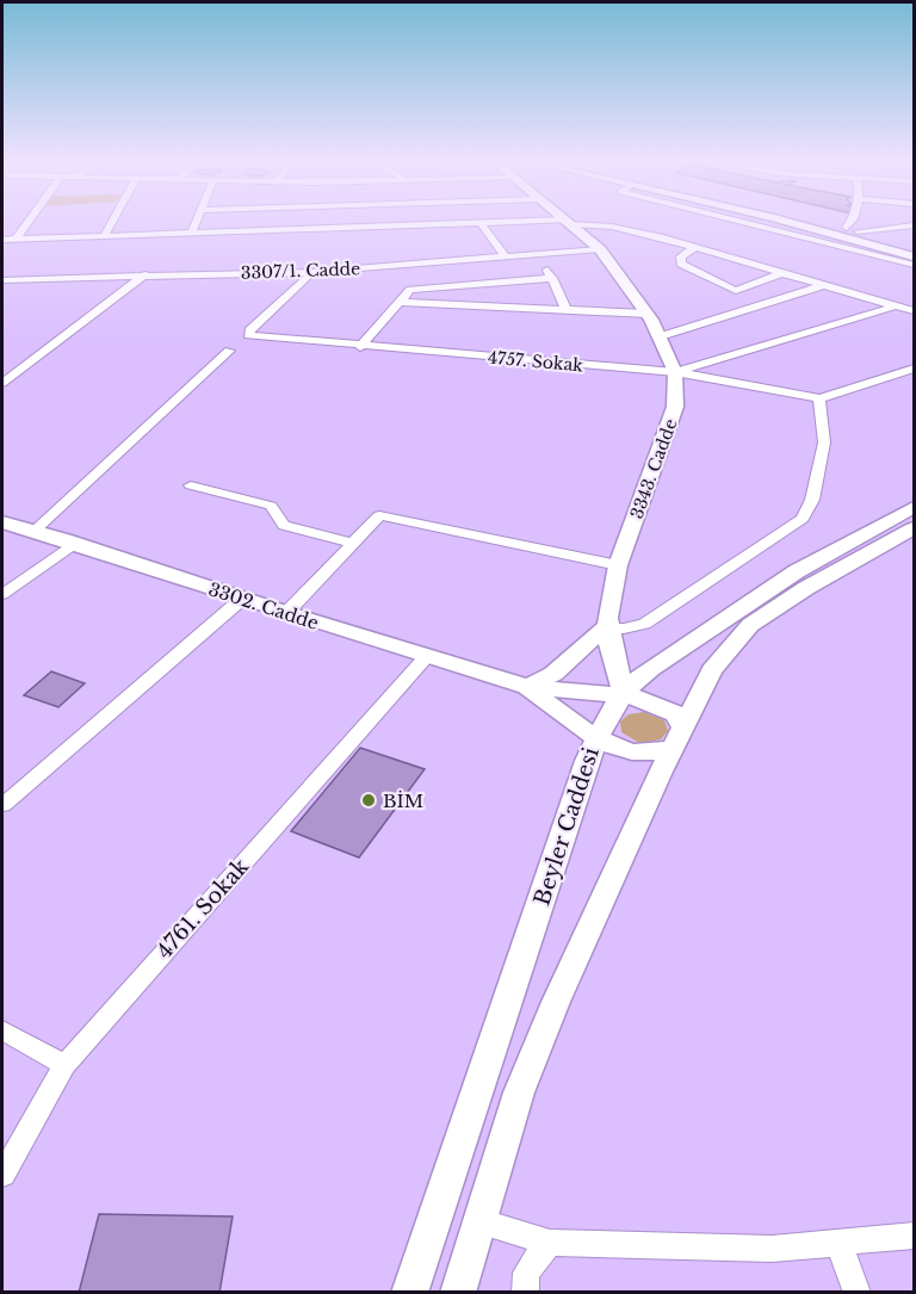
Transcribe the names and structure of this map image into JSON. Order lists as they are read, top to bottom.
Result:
{
  "streets": {
    "main road": ["3343. Cadde", "3302. Cadde", "Beyler Caddesi"],
    "street": ["3307/1. Cadde", "4757. Sokak", "4761. Sokak"]
  },
  "crossings": [
    ["3307/1. Cadde", "4757. Sokak"],
    ["3307/1. Cadde", "3343. Cadde"],
    ["4757. Sokak", "3343. Cadde"],
    ["3343. Cadde", "3302. Cadde"],
    ["3343. Cadde", "Beyler Caddesi"],
    ["3302. Cadde", "Beyler Caddesi"],
    ["3302. Cadde", "4761. Sokak"]
  ],
  "places": ["BİM"]
}
